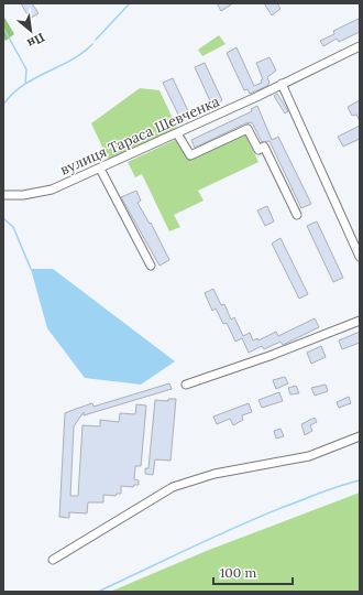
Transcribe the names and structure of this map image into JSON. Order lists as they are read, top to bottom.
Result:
{
  "streets": {
    "street": ["вулиця Тараса Шевченка"]
  },
  "scale_bar": "100 m",
  "north": "bottom right"
}
